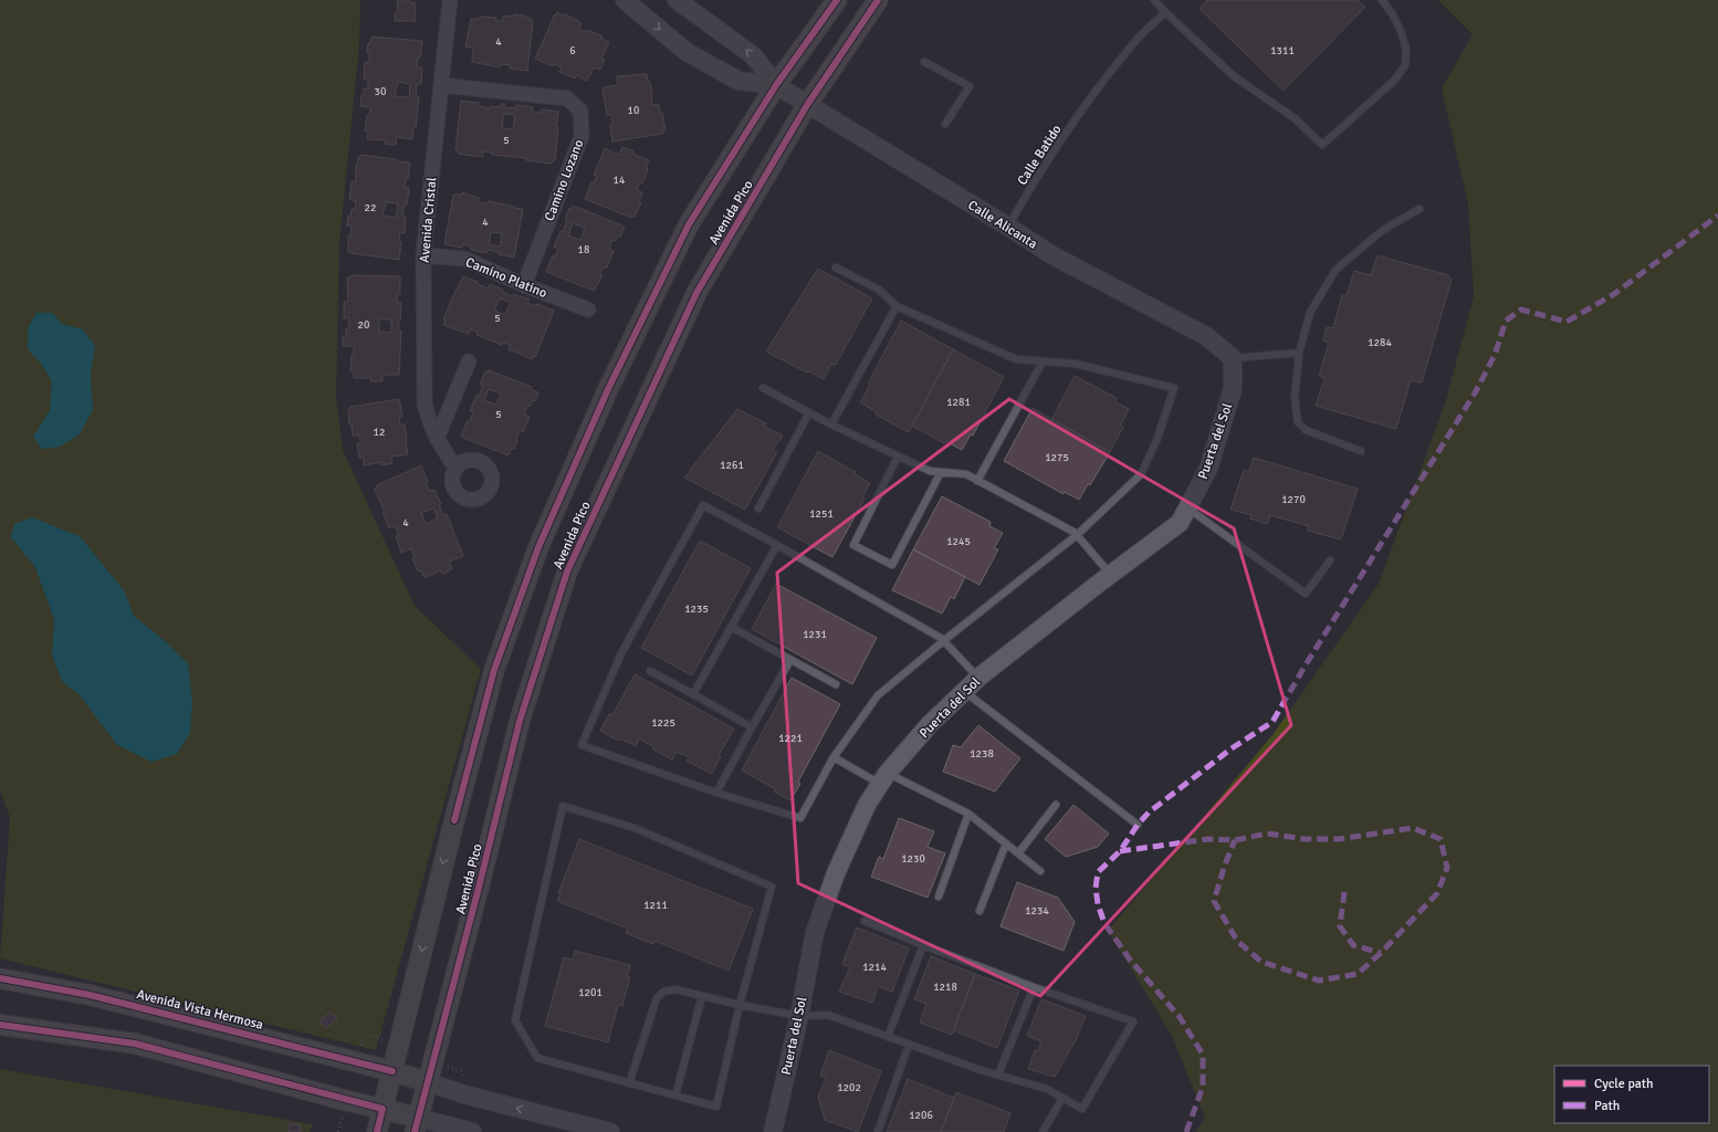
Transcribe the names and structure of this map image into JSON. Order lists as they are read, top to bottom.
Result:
{
  "streets": {
    "main road": ["Avenida Pico", "Avenida Vista Hermosa"],
    "street": [
      "Camino Lozano",
      "Avenida Cristal",
      "Calle Alicanta",
      "Camino Platino",
      "Puerta del Sol"
    ],
    "lane": ["Calle Batido"]
  },
  "crossings": [
    ["Calle Batido", "Calle Alicanta"],
    ["Camino Lozano", "Avenida Cristal"],
    ["Camino Lozano", "Camino Platino"],
    ["Avenida Pico", "Calle Alicanta"],
    ["Avenida Pico", "Avenida Vista Hermosa"],
    ["Avenida Cristal", "Camino Platino"],
    ["Calle Alicanta", "Puerta del Sol"]
  ],
  "house_numbers": [
    "4",
    "6",
    "1311",
    "30",
    "10",
    "5",
    "14",
    "22",
    "4",
    "18",
    "5",
    "20",
    "1284",
    "1281",
    "5",
    "12",
    "1275",
    "1261",
    "1270",
    "1251",
    "4",
    "1245",
    "1235",
    "1231",
    "1225",
    "1221",
    "1238",
    "1230",
    "1211",
    "1234",
    "1214",
    "1218",
    "1201",
    "1202",
    "1206"
  ],
  "legend": ["Cycle path", "Path"]
}
